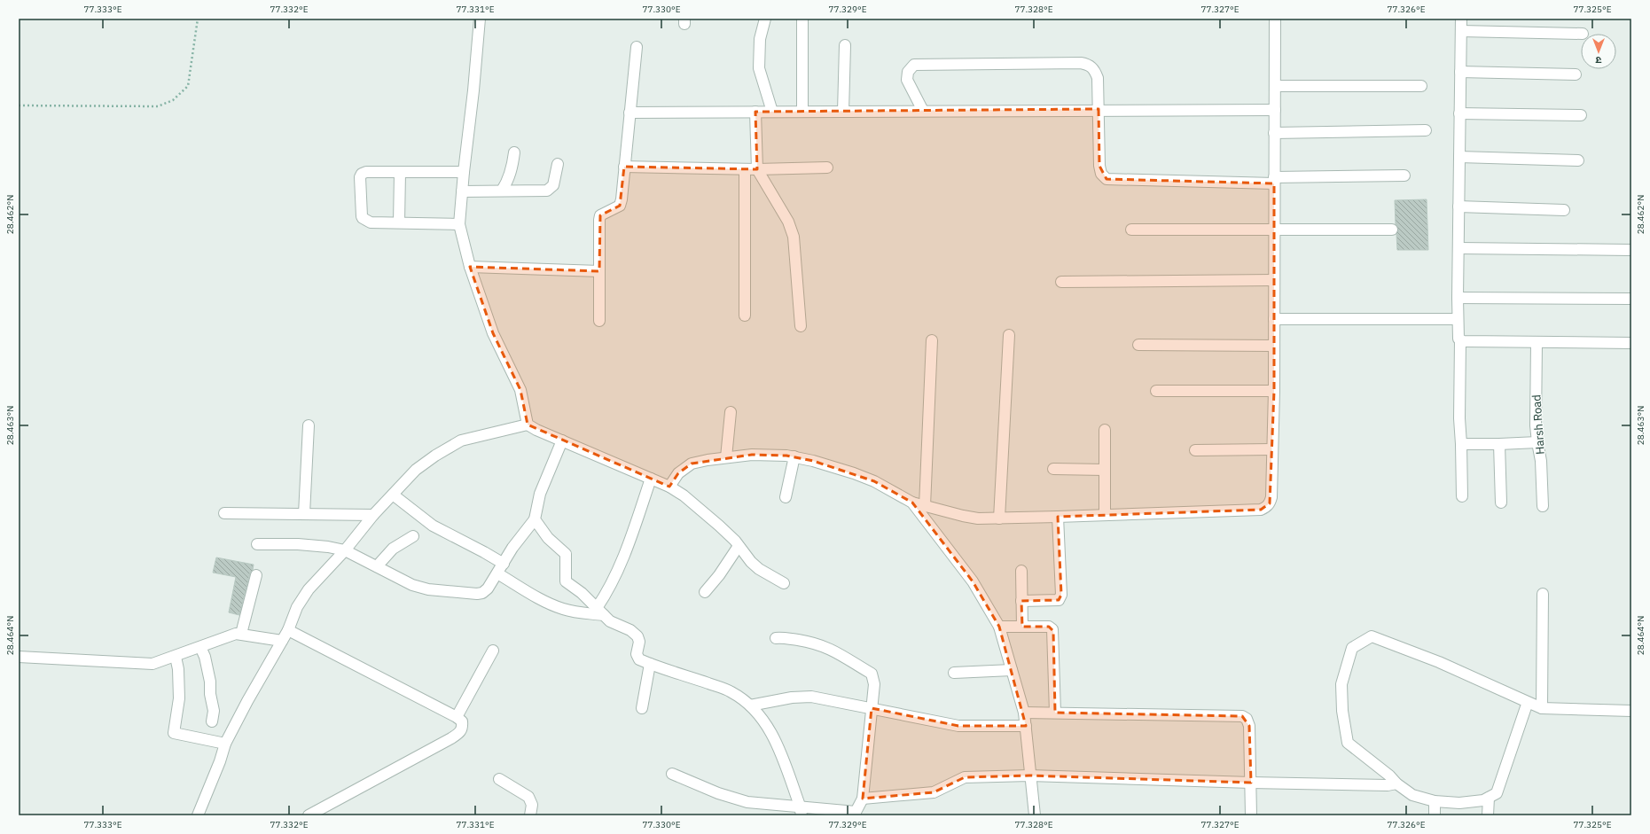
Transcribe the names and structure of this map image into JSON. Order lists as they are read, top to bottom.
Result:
{
  "streets": {
    "street": ["Harsh Road"]
  },
  "north": "bottom",
  "coordinates": [
    "77.333°E",
    "77.332°E",
    "77.331°E",
    "77.330°E",
    "77.329°E",
    "77.328°E",
    "77.327°E",
    "77.326°E",
    "77.325°E",
    "28.462°N",
    "28.463°N",
    "28.464°N"
  ]
}
